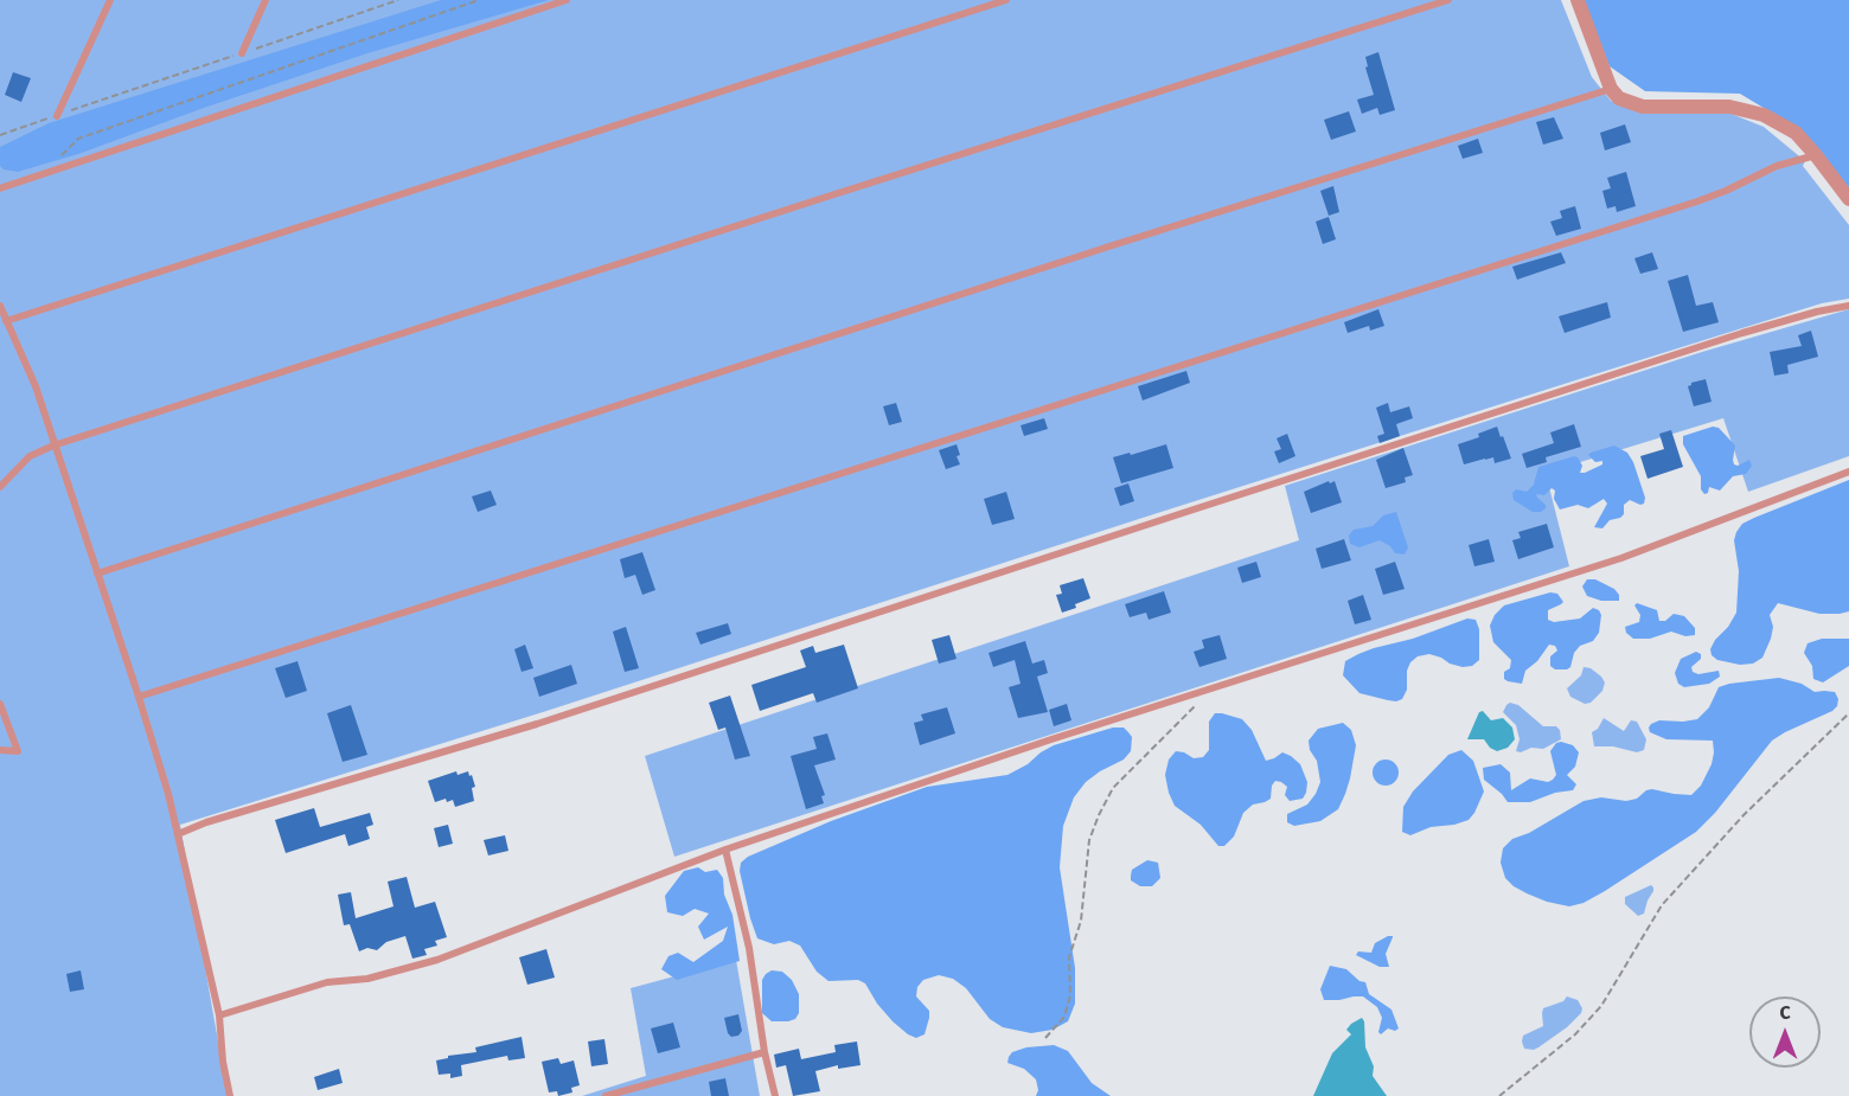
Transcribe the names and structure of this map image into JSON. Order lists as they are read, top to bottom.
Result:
{
  "north": "top"
}
